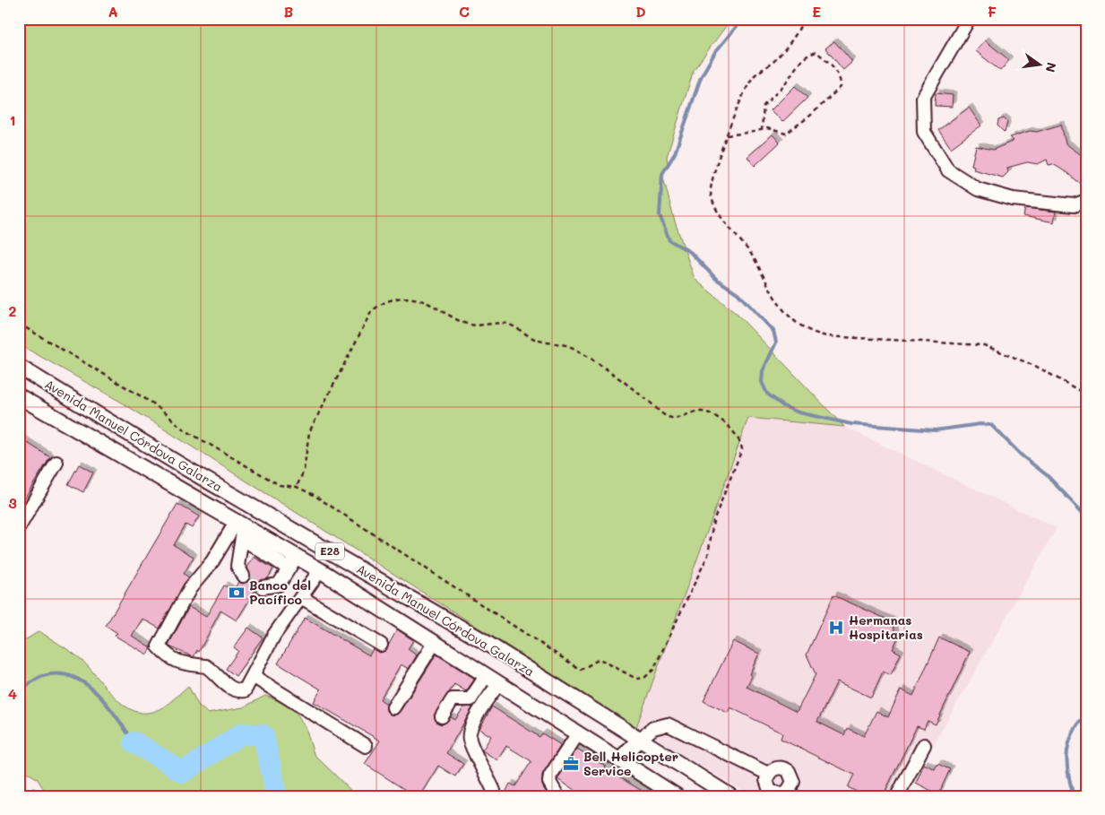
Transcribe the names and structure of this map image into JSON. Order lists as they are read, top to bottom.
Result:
{
  "streets": {
    "main road": ["Avenida Manuel Córdova Galarza", "E28"]
  },
  "places": {
    "bank": ["Banco del Pacífico"],
    "hospital": ["Hermanas Hospitarias"],
    "office": ["Bell Helicopter Service"]
  },
  "north": "right",
  "grid": {
    "columns": [
      "A",
      "B",
      "C",
      "D",
      "E",
      "F"
    ],
    "rows": [
      "1",
      "2",
      "3",
      "4"
    ]
  }
}
